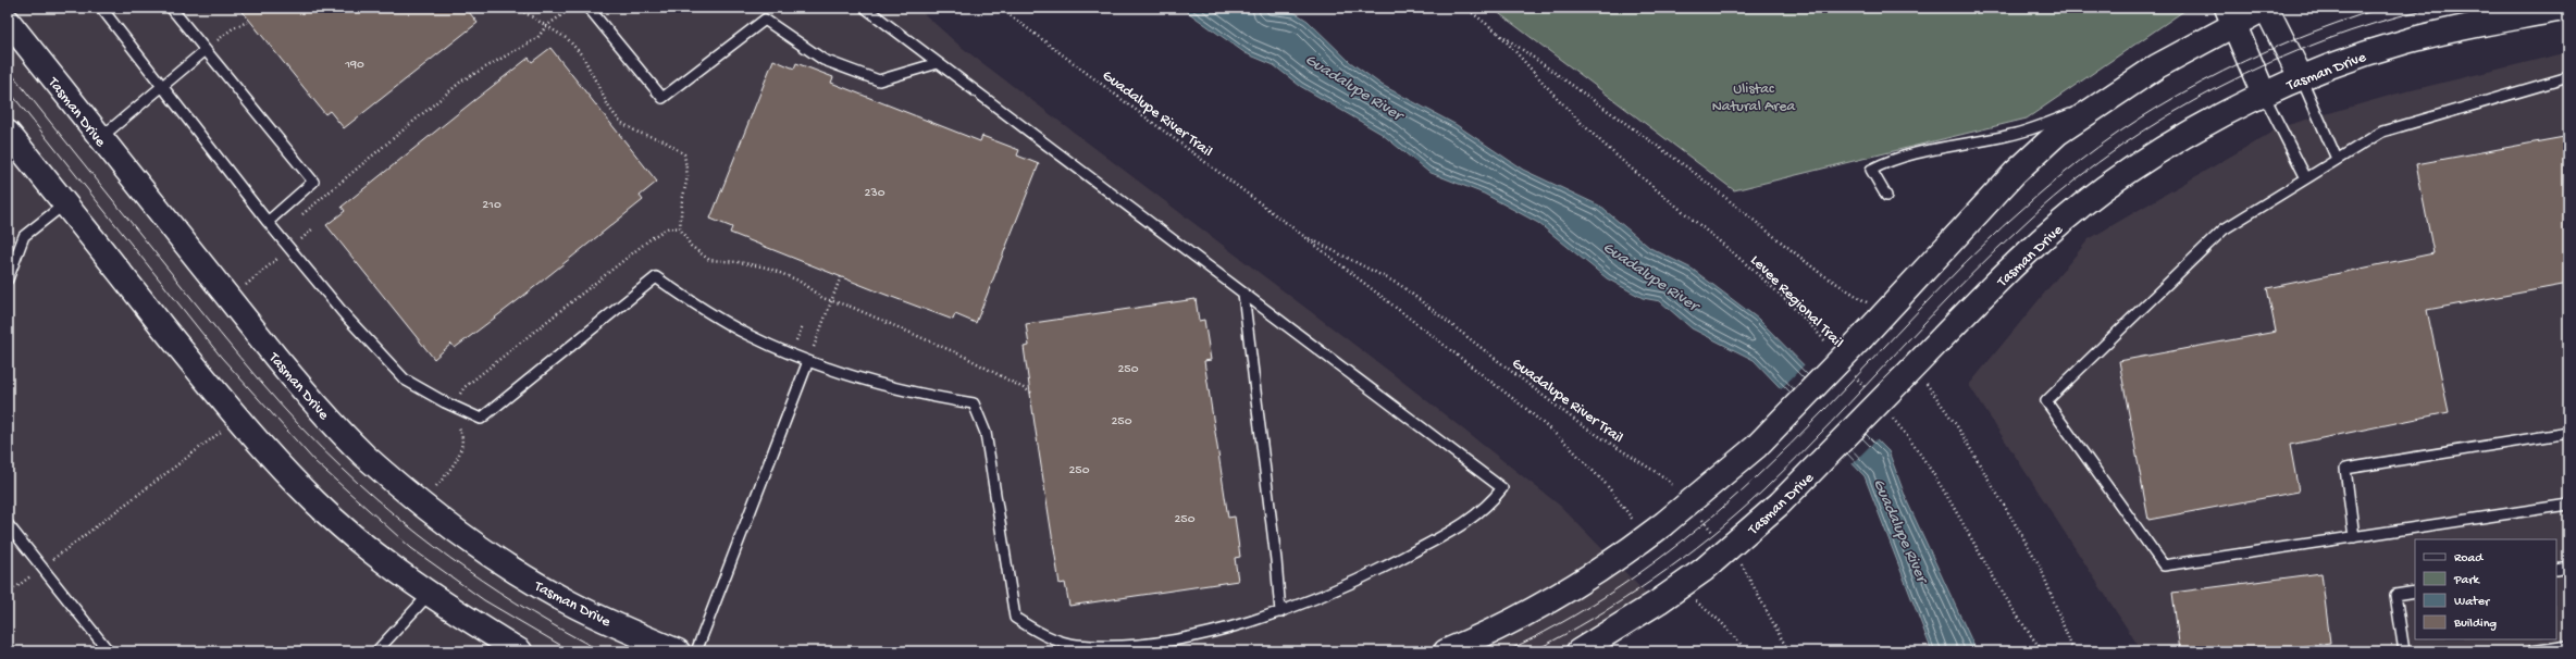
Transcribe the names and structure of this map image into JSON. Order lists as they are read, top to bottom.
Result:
{
  "streets": {
    "main road": ["Tasman Drive"],
    "path": ["Guadalupe River Trail", "Levee Regional Trail"]
  },
  "water": ["Guadalupe River"],
  "parks": ["Ulistac Natural Area"],
  "house_numbers": [
    "190",
    "230",
    "210",
    "250",
    "250",
    "250",
    "250"
  ],
  "legend": [
    "Road",
    "Park",
    "Water",
    "Building"
  ]
}
